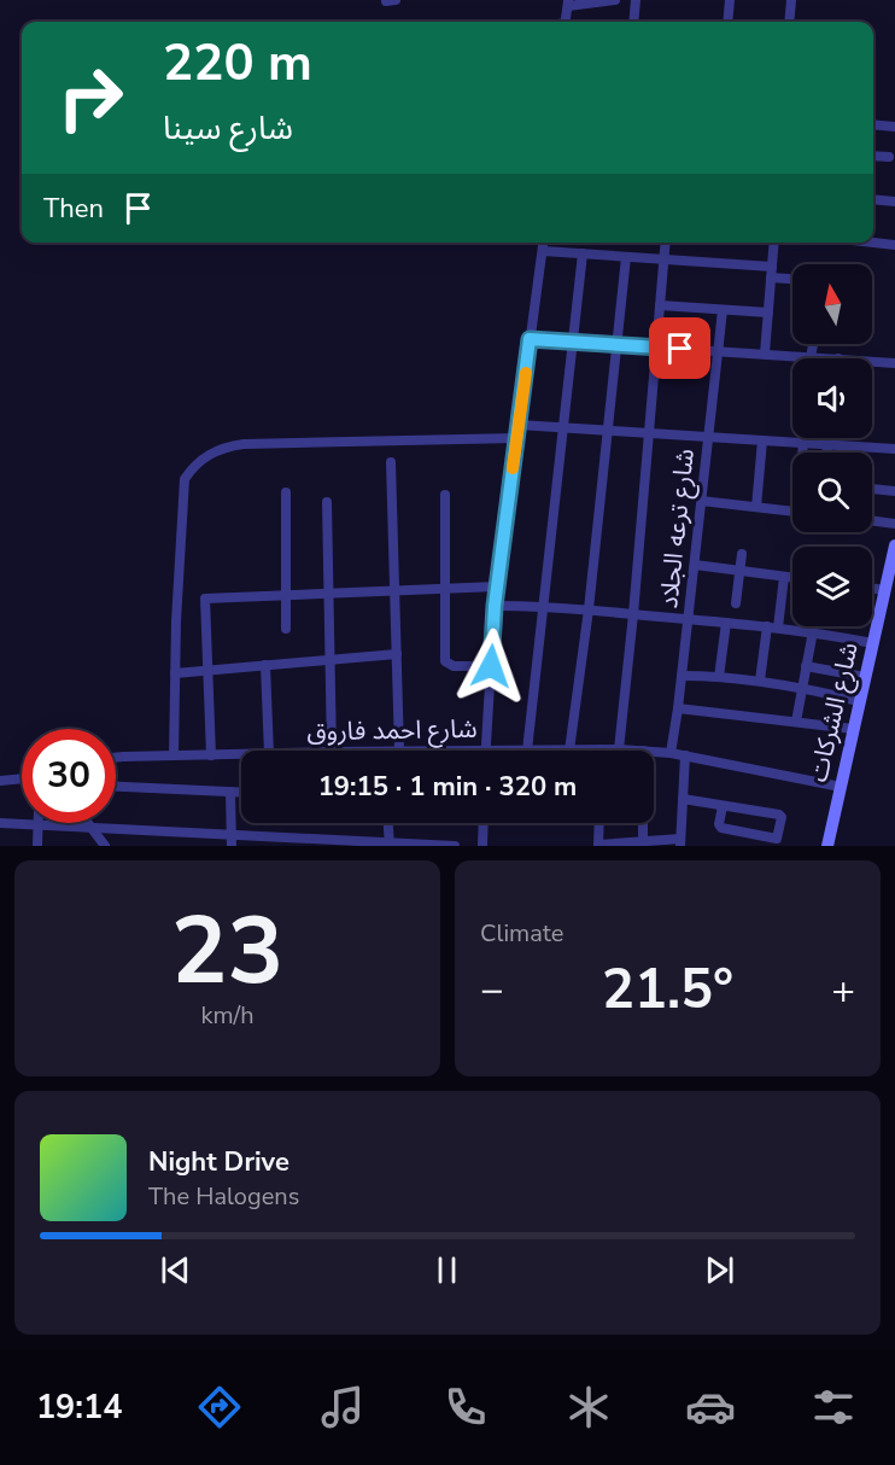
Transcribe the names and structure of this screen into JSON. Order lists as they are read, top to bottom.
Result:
{
  "streets": {
    "main road": ["شارع الشركات"],
    "street": ["شارع ترعه الجلاد", "شارع احمد فاروق"]
  },
  "crossings": [
    ["شارع ترعه الجلاد", "شارع احمد فاروق"],
    ["شارع الشركات", "شارع احمد فاروق"]
  ],
  "north": "top",
  "page": {
    "turn": ["220 m", "شارع سينا"],
    "then": "Then",
    "limit": "30",
    "trip": "19:15 · 1 min · 320 m",
    "tile": [
      ["23", "km/h"],
      "Climate"
    ],
    "heat": ["−", "21.5°", "+"],
    "song": ["Night Drive", "The Halogens"],
    "tabs": "19:14"
  }
}
